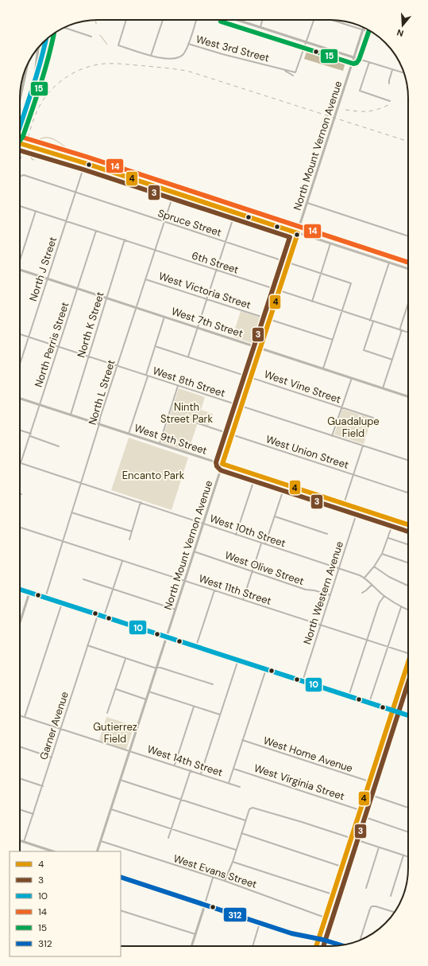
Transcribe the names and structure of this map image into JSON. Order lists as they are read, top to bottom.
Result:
{
  "streets": {
    "street": [
      "West 3rd Street",
      "North Mount Vernon Avenue",
      "Spruce Street",
      "6th Street",
      "North J Street",
      "West Victoria Street",
      "West 7th Street",
      "North K Street",
      "North Perris Street",
      "West 8th Street",
      "West Vine Street",
      "North L Street",
      "West 9th Street",
      "West Union Street",
      "West 10th Street",
      "West Olive Street",
      "West 11th Street",
      "North Western Avenue",
      "Garner Avenue",
      "West Home Avenue",
      "West 14th Street",
      "West Virginia Street",
      "West Evans Street"
    ]
  },
  "crossings": [
    ["North Mount Vernon Avenue", "Spruce Street"],
    ["North Mount Vernon Avenue", "6th Street"],
    ["North Mount Vernon Avenue", "West Victoria Street"],
    ["North Mount Vernon Avenue", "West 7th Street"],
    ["North Mount Vernon Avenue", "West 8th Street"],
    ["North Mount Vernon Avenue", "West Vine Street"],
    ["North Mount Vernon Avenue", "West 9th Street"],
    ["North Mount Vernon Avenue", "West Union Street"],
    ["North Mount Vernon Avenue", "West 10th Street"],
    ["North Mount Vernon Avenue", "West Olive Street"],
    ["North Mount Vernon Avenue", "West 11th Street"],
    ["North Mount Vernon Avenue", "West 14th Street"],
    ["North Mount Vernon Avenue", "West Evans Street"],
    ["Spruce Street", "6th Street"],
    ["Spruce Street", "North J Street"],
    ["Spruce Street", "North L Street"],
    ["6th Street", "North J Street"],
    ["6th Street", "North K Street"],
    ["6th Street", "North Perris Street"],
    ["6th Street", "North L Street"],
    ["North J Street", "West 7th Street"],
    ["North J Street", "West 8th Street"],
    ["West Victoria Street", "North L Street"],
    ["West 7th Street", "North K Street"],
    ["West 7th Street", "North Perris Street"],
    ["West 7th Street", "North L Street"],
    ["North K Street", "West 8th Street"],
    ["North K Street", "West 9th Street"],
    ["North Perris Street", "West 8th Street"],
    ["North Perris Street", "West 9th Street"],
    ["North Perris Street", "West 10th Street"],
    ["West 8th Street", "North L Street"],
    ["North L Street", "West 9th Street"],
    ["North L Street", "West 10th Street"],
    ["North L Street", "West 11th Street"],
    ["West 9th Street", "North Western Avenue"],
    ["West 10th Street", "North Western Avenue"],
    ["West Olive Street", "North Western Avenue"],
    ["West 11th Street", "North Western Avenue"],
    ["Garner Avenue", "West 14th Street"]
  ],
  "parks": [
    "Ninth Street Park",
    "Guadalupe Field",
    "Encanto Park",
    "Gutierrez Field"
  ],
  "lines": [
    "transit line 15",
    "transit line 10",
    "transit line 14",
    "transit line 4",
    "transit line 3",
    "transit line 312"
  ],
  "legend": [
    "4",
    "3",
    "10",
    "14",
    "15",
    "312"
  ],
  "north": "bottom"
}
